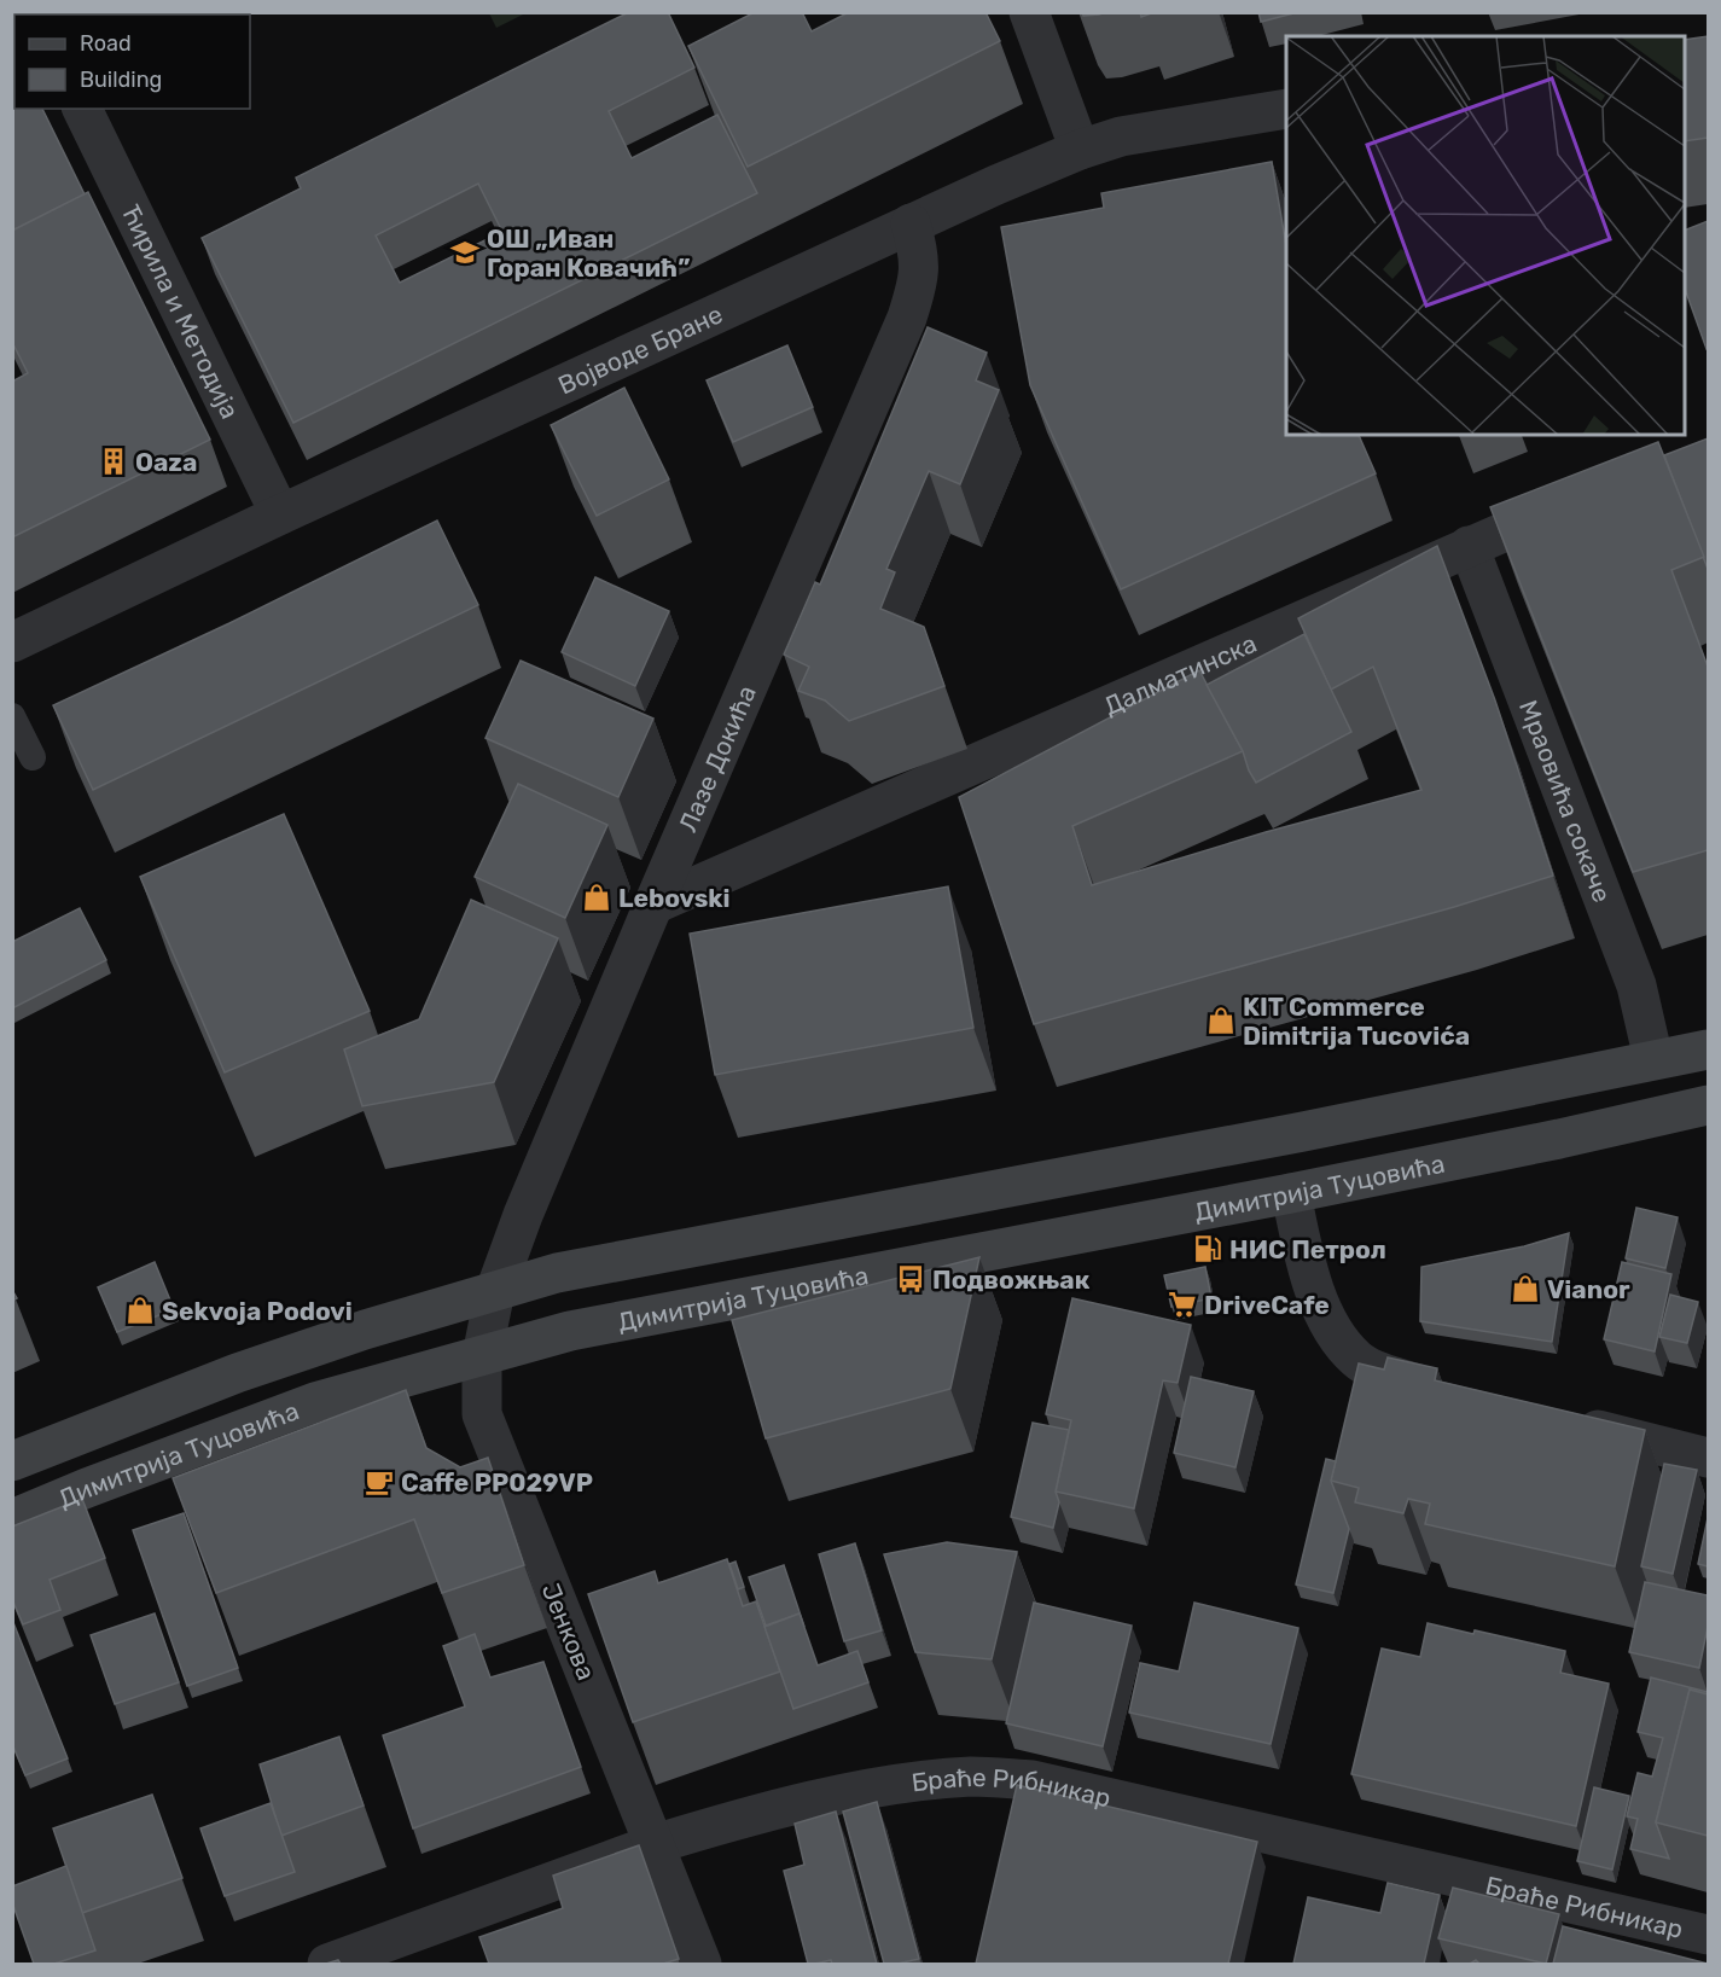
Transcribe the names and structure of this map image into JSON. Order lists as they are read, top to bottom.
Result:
{
  "streets": {
    "main road": ["Димитрија Туцовића"],
    "street": [
      "Ћирила и Методија",
      "Војводе Бране",
      "Далматинска",
      "Лазе Докића",
      "Мраовића сокаче",
      "Јенкова",
      "Браће Рибникар"
    ]
  },
  "crossings": [
    ["Ћирила и Методија", "Војводе Бране"],
    ["Војводе Бране", "Лазе Докића"],
    ["Далматинска", "Лазе Докића"],
    ["Далматинска", "Мраовића сокаче"],
    ["Лазе Докића", "Јенкова"],
    ["Димитрија Туцовића", "Јенкова"],
    ["Јенкова", "Браће Рибникар"]
  ],
  "places": {
    "school or university": ["ОШ „Иван Горан Ковачић”"],
    "building": ["Oaza"],
    "shop": [
      "Lebovski",
      "KIT Commerce Dimitrija Tucovića",
      "Vianor",
      "Sekvoja Podovi"
    ],
    "fuel station": ["НИС Петрол"],
    "bus stop": ["Подвожњак"],
    "supermarket": ["DriveCafe"],
    "cafe": ["Caffe PP029VP"]
  },
  "legend": ["Road", "Building"]
}
